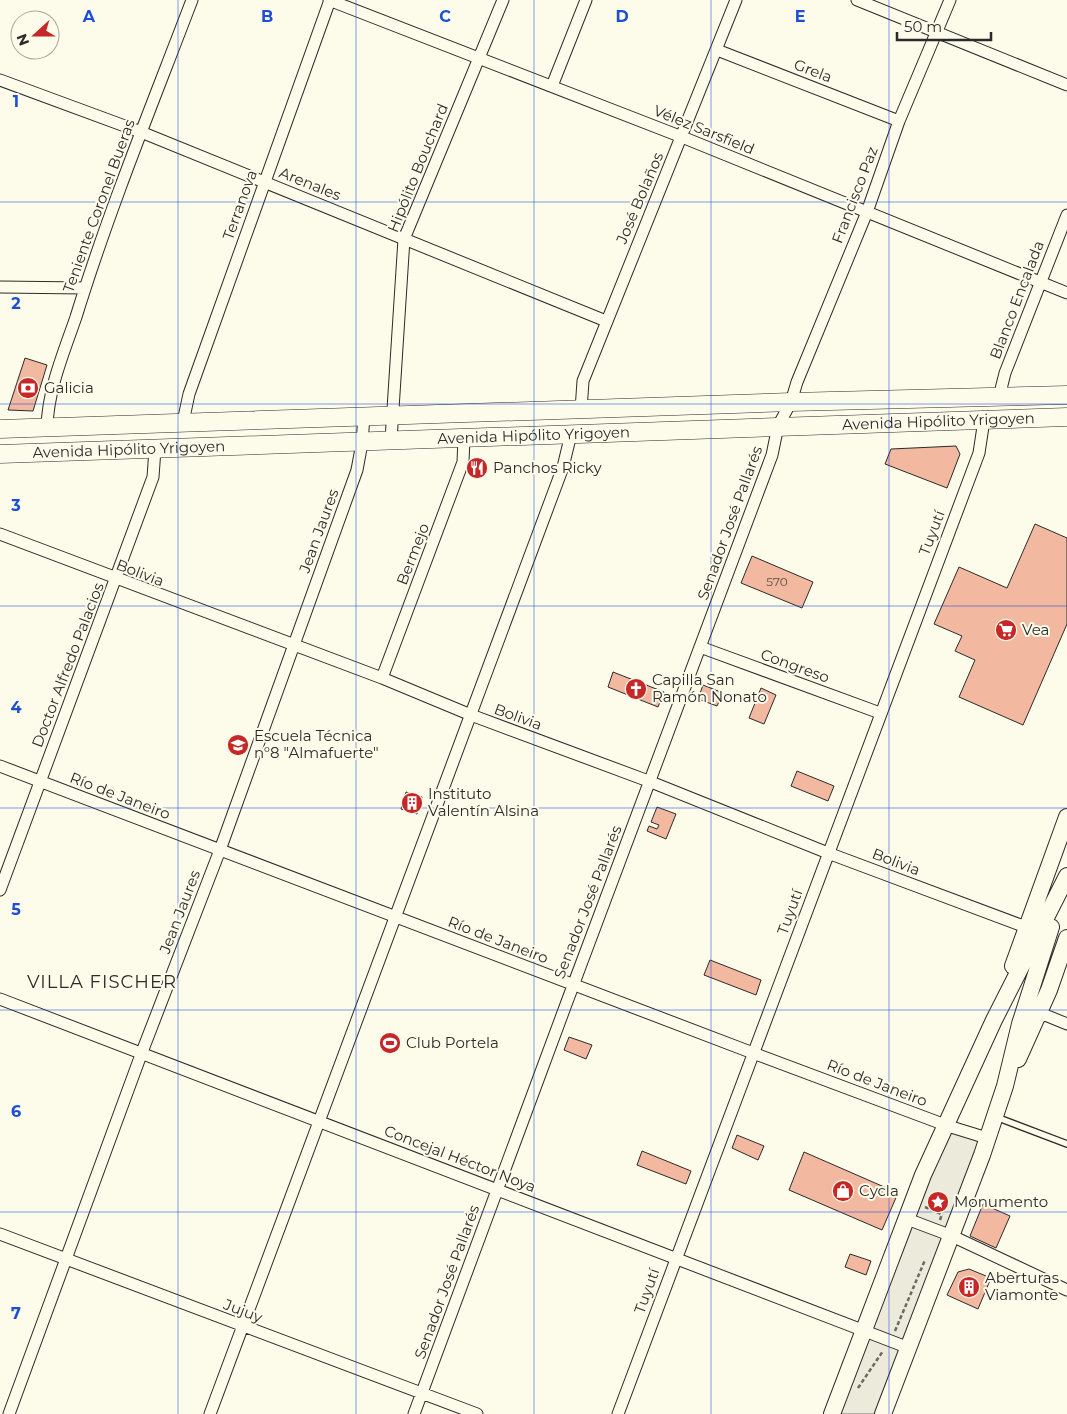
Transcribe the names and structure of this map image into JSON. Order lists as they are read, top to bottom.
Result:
{
  "streets": {
    "main road": ["Avenida Hipólito Yrigoyen"],
    "street": [
      "Grela",
      "Vélez Sarsfield",
      "Hipólito Bouchard",
      "Arenales",
      "Francisco Paz",
      "José Bolaños",
      "Terranova",
      "Teniente Coronel Bueras",
      "Blanco Encalada",
      "Senador José Pallarés",
      "Jean Jaures",
      "Tuyutí",
      "Bermejo",
      "Bolivia",
      "Doctor Alfredo Palacios",
      "Congreso",
      "Río de Janeiro",
      "Concejal Héctor Noya",
      "Jujuy"
    ]
  },
  "crossings": [
    ["Grela", "Francisco Paz"],
    ["Grela", "José Bolaños"],
    ["Vélez Sarsfield", "Hipólito Bouchard"],
    ["Vélez Sarsfield", "Francisco Paz"],
    ["Vélez Sarsfield", "José Bolaños"],
    ["Vélez Sarsfield", "Terranova"],
    ["Vélez Sarsfield", "Blanco Encalada"],
    ["Hipólito Bouchard", "Arenales"],
    ["Hipólito Bouchard", "Avenida Hipólito Yrigoyen"],
    ["Arenales", "José Bolaños"],
    ["Arenales", "Terranova"],
    ["Arenales", "Teniente Coronel Bueras"],
    ["Francisco Paz", "Avenida Hipólito Yrigoyen"],
    ["Francisco Paz", "Senador José Pallarés"],
    ["José Bolaños", "Avenida Hipólito Yrigoyen"],
    ["Terranova", "Avenida Hipólito Yrigoyen"],
    ["Teniente Coronel Bueras", "Avenida Hipólito Yrigoyen"],
    ["Blanco Encalada", "Avenida Hipólito Yrigoyen"],
    ["Avenida Hipólito Yrigoyen", "Senador José Pallarés"],
    ["Avenida Hipólito Yrigoyen", "Jean Jaures"],
    ["Avenida Hipólito Yrigoyen", "Tuyutí"],
    ["Avenida Hipólito Yrigoyen", "Bermejo"],
    ["Avenida Hipólito Yrigoyen", "Doctor Alfredo Palacios"],
    ["Senador José Pallarés", "Bolivia"],
    ["Senador José Pallarés", "Congreso"],
    ["Senador José Pallarés", "Río de Janeiro"],
    ["Senador José Pallarés", "Concejal Héctor Noya"],
    ["Senador José Pallarés", "Jujuy"],
    ["Jean Jaures", "Bolivia"],
    ["Jean Jaures", "Río de Janeiro"],
    ["Jean Jaures", "Concejal Héctor Noya"],
    ["Jean Jaures", "Jujuy"],
    ["Tuyutí", "Bolivia"],
    ["Tuyutí", "Congreso"],
    ["Tuyutí", "Río de Janeiro"],
    ["Tuyutí", "Concejal Héctor Noya"],
    ["Bermejo", "Bolivia"],
    ["Bolivia", "Doctor Alfredo Palacios"],
    ["Doctor Alfredo Palacios", "Río de Janeiro"]
  ],
  "districts": ["VILLA FISCHER"],
  "places": {
    "bank": ["Galicia"],
    "restaurant": ["Panchos Ricky"],
    "supermarket": ["Vea"],
    "church": ["Capilla San Ramón Nonato"],
    "school or university": ["Escuela Técnica n°8 \"Almafuerte\""],
    "building": ["Instituto Valentín Alsina", "Aberturas Viamonte"],
    "sports": ["Club Portela"],
    "shop": ["Cycla"],
    "place": ["Monumento"]
  },
  "house_numbers": ["570"],
  "scale_bar": "50 m",
  "north": "left",
  "grid": {
    "columns": [
      "A",
      "B",
      "C",
      "D",
      "E"
    ],
    "rows": [
      "1",
      "2",
      "3",
      "4",
      "5",
      "6",
      "7"
    ]
  }
}
